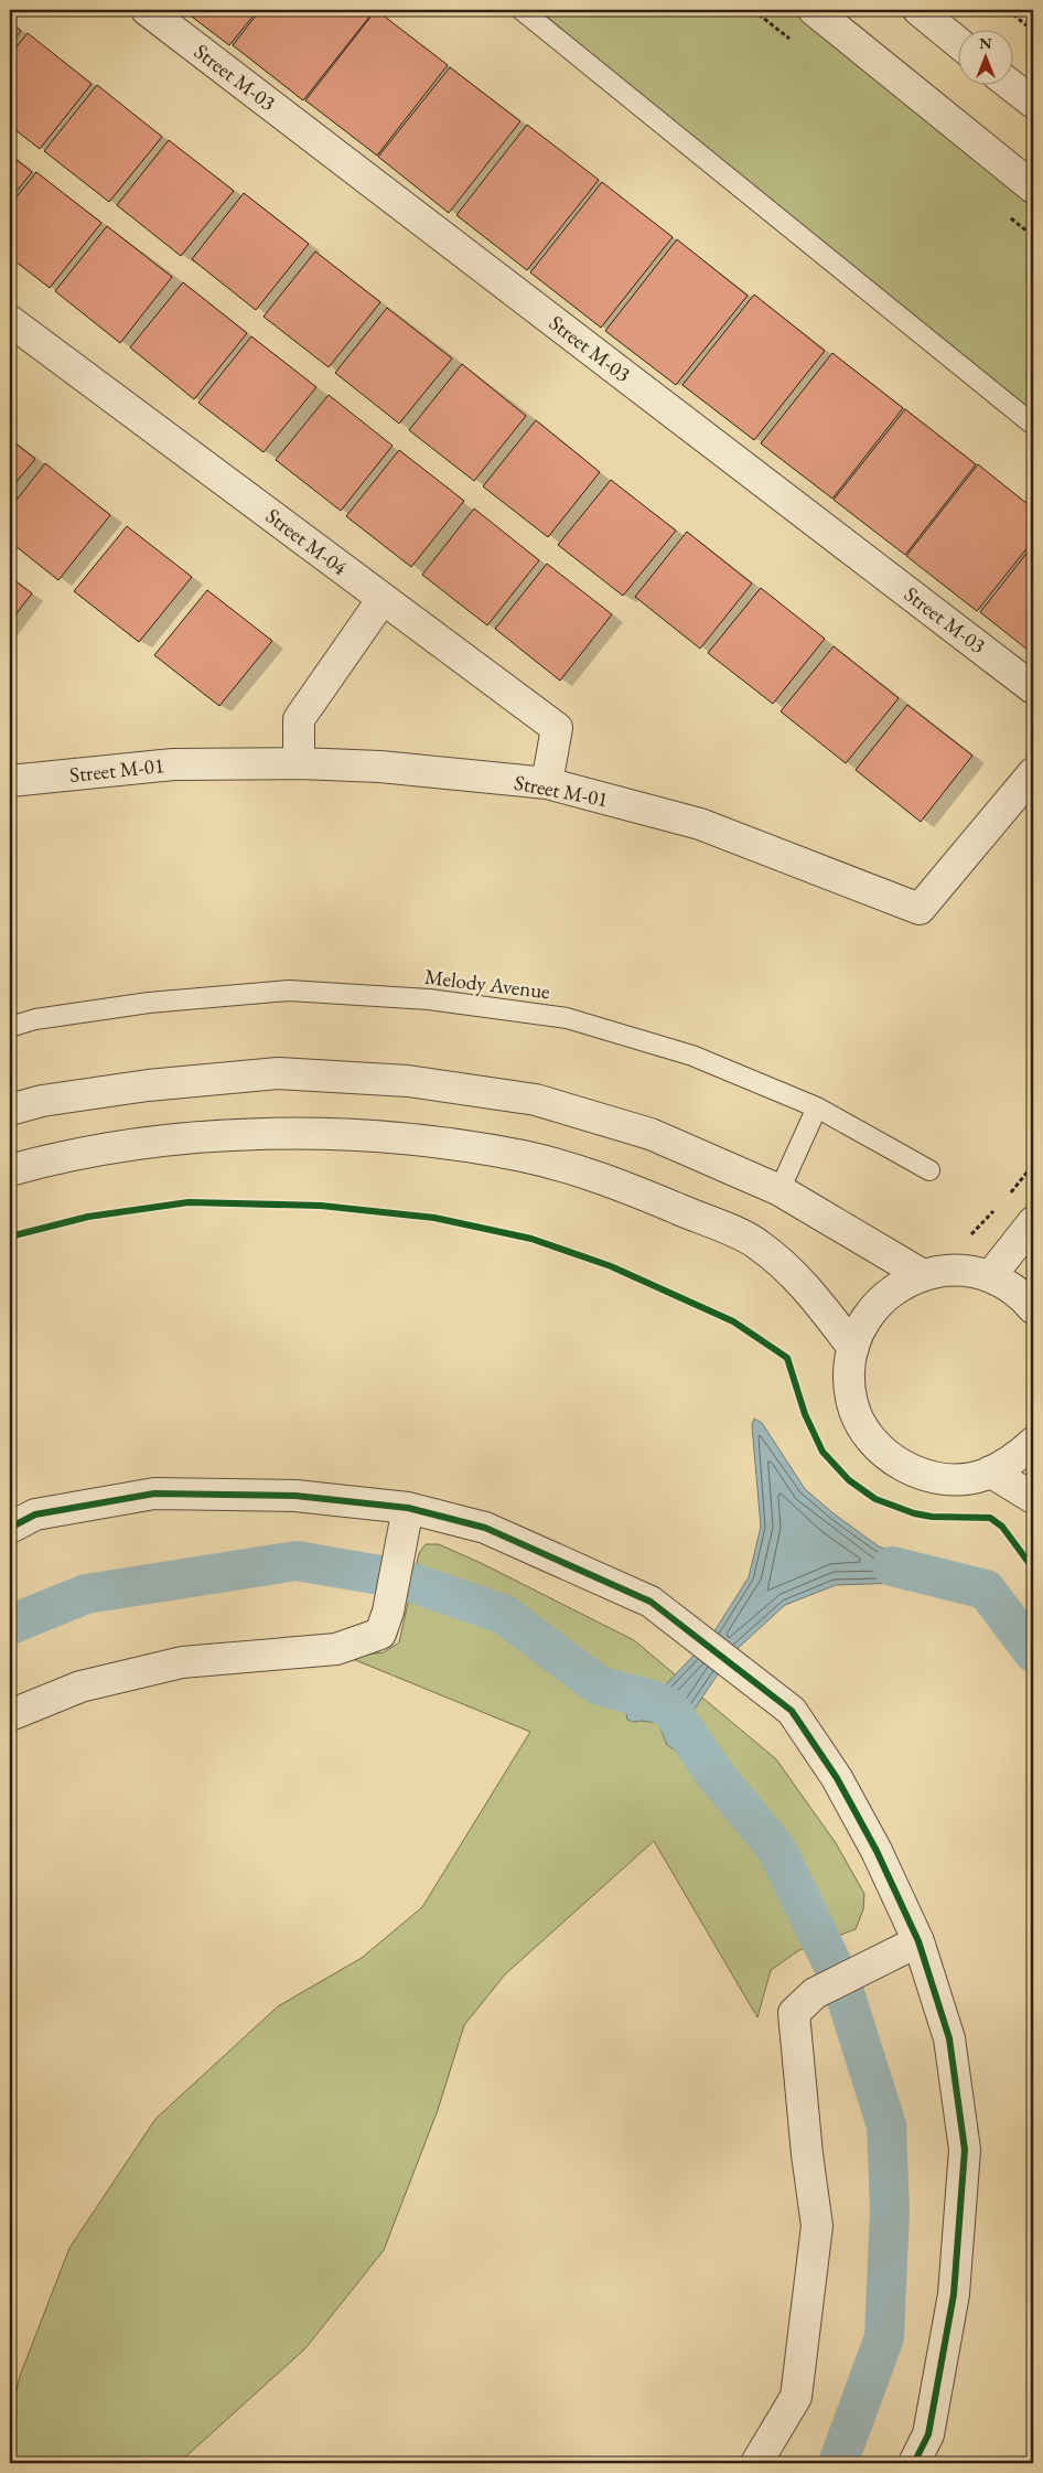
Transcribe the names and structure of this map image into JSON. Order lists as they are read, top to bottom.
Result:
{
  "streets": {
    "street": ["Street M-03", "Street M-04", "Street M-01"],
    "lane": ["Melody Avenue"]
  },
  "crossings": [
    ["Street M-04", "Street M-01"]
  ],
  "north": "top"
}
